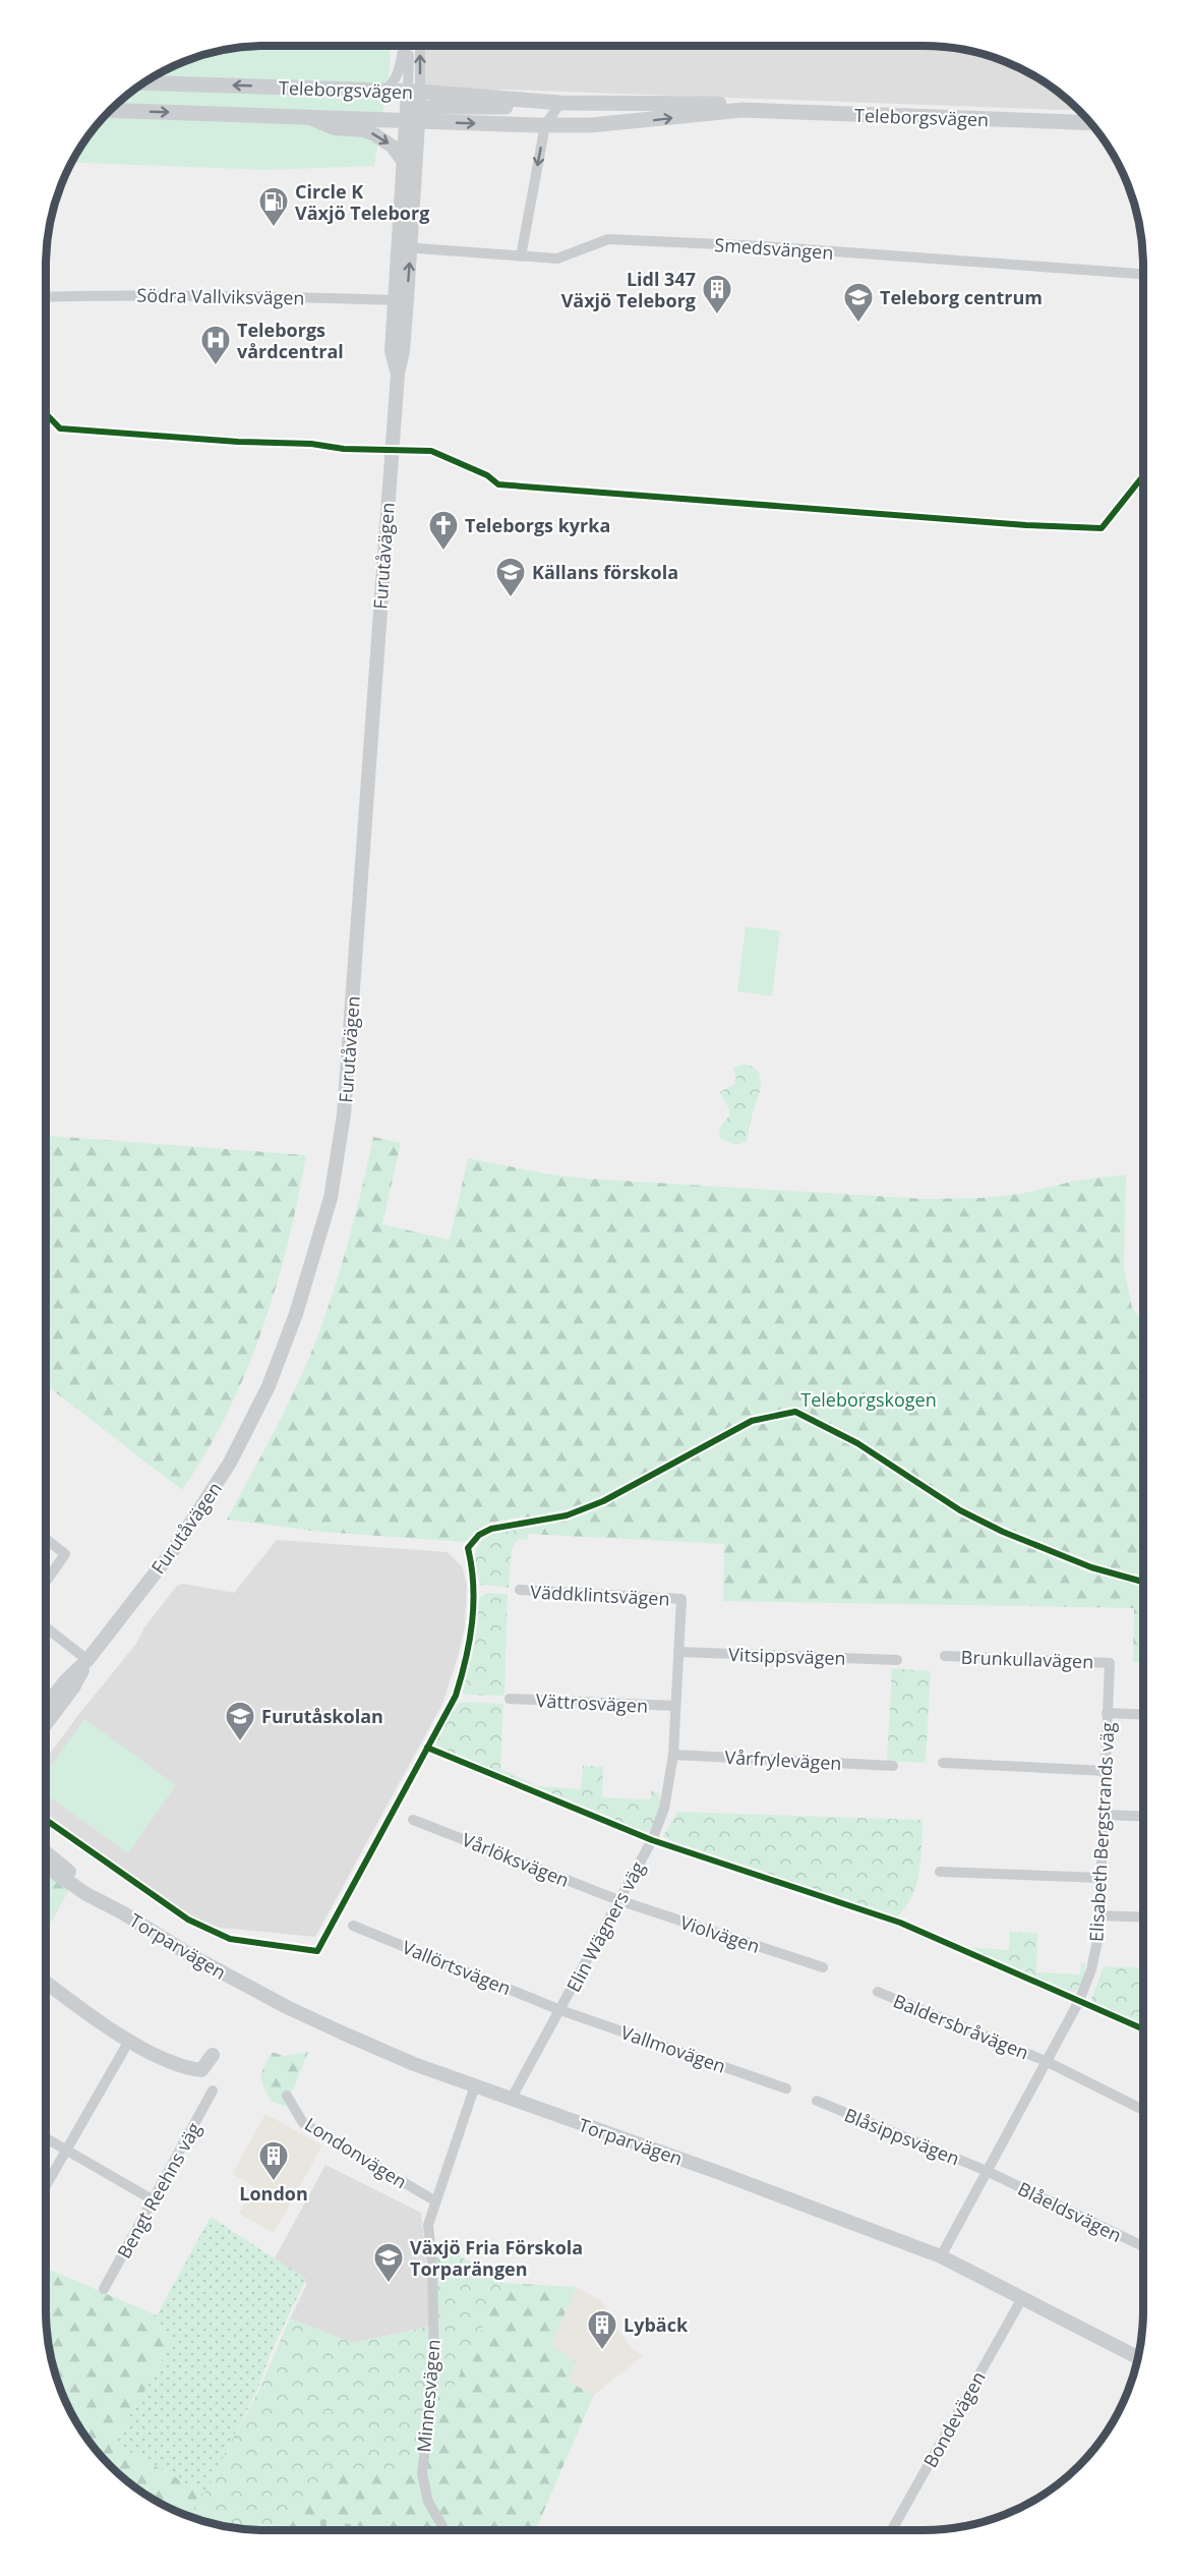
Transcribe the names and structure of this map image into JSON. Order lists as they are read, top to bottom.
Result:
{
  "streets": {
    "main road": ["Teleborgsvägen"],
    "street": [
      "Smedsvängen",
      "Södra Vallviksvägen",
      "Furutåvägen",
      "Väddklintsvägen",
      "Vitsippsvägen",
      "Brunkullavägen",
      "Vättrosvägen",
      "Vårfrylevägen",
      "Elisabeth Bergstrands väg",
      "Vårlöksvägen",
      "Elin Wägners väg",
      "Violvägen",
      "Torparvägen",
      "Vallörtsvägen",
      "Baldersbråvägen",
      "Vallmovägen",
      "Blåsippsvägen",
      "Londonvägen",
      "Bengt Reehns väg",
      "Blåeldsvägen",
      "Minnesvägen",
      "Bondevägen"
    ]
  },
  "crossings": [
    ["Teleborgsvägen", "Furutåvägen"],
    ["Smedsvängen", "Furutåvägen"],
    ["Södra Vallviksvägen", "Furutåvägen"],
    ["Väddklintsvägen", "Elin Wägners väg"],
    ["Vitsippsvägen", "Elin Wägners väg"],
    ["Brunkullavägen", "Elisabeth Bergstrands väg"],
    ["Vättrosvägen", "Elin Wägners väg"],
    ["Vårfrylevägen", "Elin Wägners väg"],
    ["Elisabeth Bergstrands väg", "Torparvägen"],
    ["Elisabeth Bergstrands väg", "Baldersbråvägen"],
    ["Elisabeth Bergstrands väg", "Blåsippsvägen"],
    ["Elisabeth Bergstrands väg", "Blåeldsvägen"],
    ["Vårlöksvägen", "Elin Wägners väg"],
    ["Vårlöksvägen", "Violvägen"],
    ["Elin Wägners väg", "Violvägen"],
    ["Elin Wägners väg", "Torparvägen"],
    ["Elin Wägners väg", "Vallörtsvägen"],
    ["Elin Wägners väg", "Vallmovägen"],
    ["Torparvägen", "Minnesvägen"],
    ["Torparvägen", "Bondevägen"],
    ["Vallörtsvägen", "Vallmovägen"],
    ["Blåsippsvägen", "Blåeldsvägen"],
    ["Londonvägen", "Minnesvägen"]
  ],
  "parks": ["Teleborgskogen"],
  "places": {
    "fuel station": ["Circle K Växjö Teleborg"],
    "building": ["Lidl 347 Växjö Teleborg", "London", "Lybäck"],
    "school or university": [
      "Teleborg centrum",
      "Källans förskola",
      "Furutåskolan",
      "Växjö Fria Förskola Torparängen"
    ],
    "hospital": ["Teleborgs vårdcentral"],
    "church": ["Teleborgs kyrka"]
  }
}
